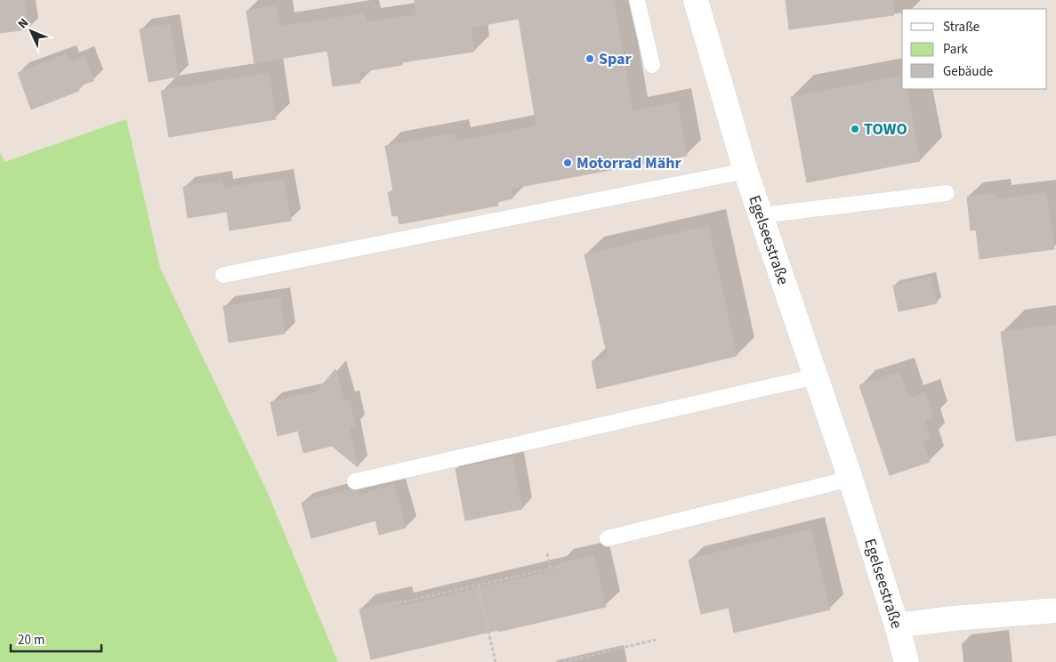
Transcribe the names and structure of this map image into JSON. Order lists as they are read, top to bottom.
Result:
{
  "streets": {
    "main road": ["Egelseestraße"]
  },
  "places": ["Spar", "TOWO", "Motorrad Mähr"],
  "legend": ["Straße", "Park", "Gebäude"],
  "scale_bar": "20 m",
  "north": "top left"
}
